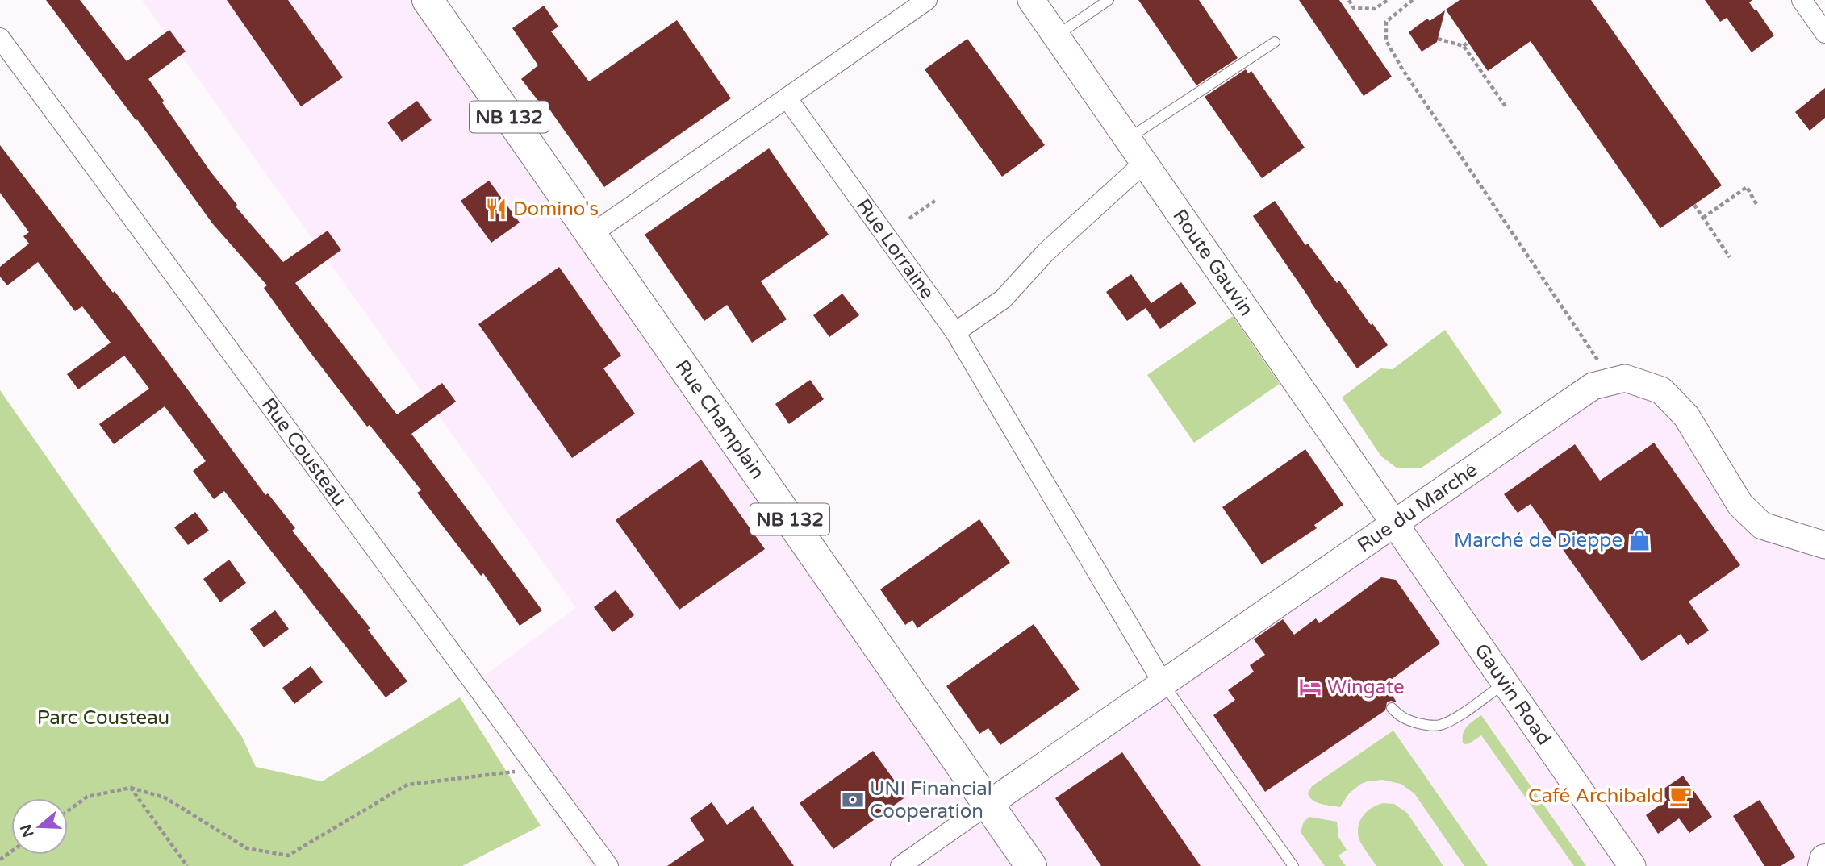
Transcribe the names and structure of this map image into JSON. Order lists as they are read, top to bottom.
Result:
{
  "streets": {
    "main road": ["NB 132", "Rue Champlain"],
    "street": [
      "Rue Lorraine",
      "Route Gauvin",
      "Rue Cousteau",
      "Rue du Marché",
      "Gauvin Road"
    ]
  },
  "crossings": [
    ["Rue Lorraine", "Rue du Marché"],
    ["Route Gauvin", "Rue du Marché"],
    ["Route Gauvin", "Gauvin Road"],
    ["Rue Champlain", "Rue du Marché"],
    ["Rue du Marché", "Gauvin Road"]
  ],
  "parks": ["Parc Cousteau"],
  "places": {
    "restaurant": ["Domino's"],
    "shop": ["Marché de Dieppe"],
    "hotel": ["Wingate"],
    "cafe": ["Café Archibald"],
    "bank": ["UNI Financial Cooperation"]
  },
  "north": "left"
}
